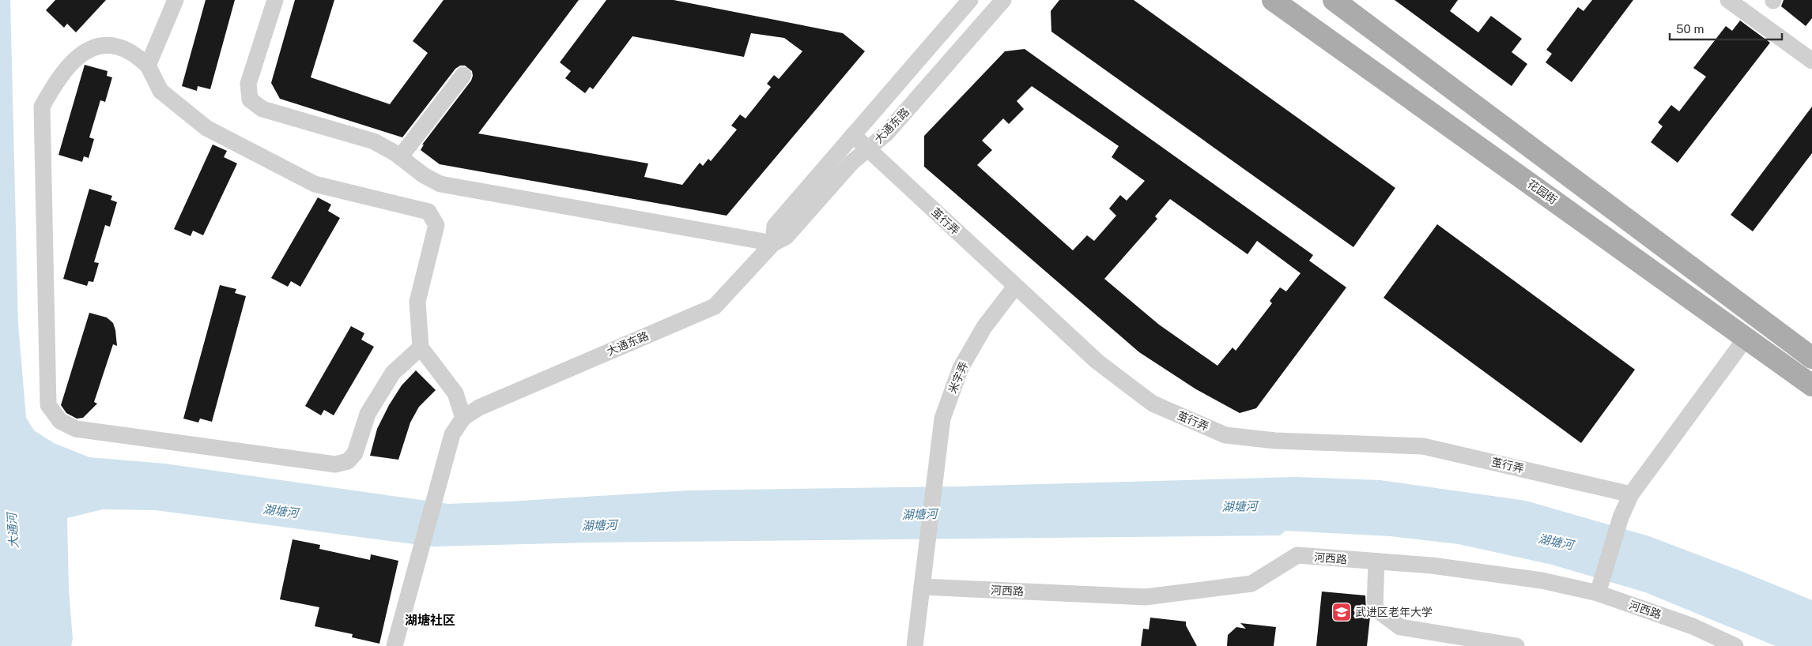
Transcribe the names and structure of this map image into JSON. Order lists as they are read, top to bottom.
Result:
{
  "streets": {
    "main road": ["花园街"],
    "street": [
      "大通东路",
      "茧行弄",
      "米字弄",
      "河西路"
    ]
  },
  "crossings": [
    ["大通东路", "茧行弄"],
    ["茧行弄", "米字弄"],
    ["米字弄", "河西路"]
  ],
  "districts": ["湖塘社区"],
  "water": ["湖塘河", "大通河"],
  "places": {
    "school or university": ["武进区老年大学"]
  },
  "scale_bar": "50 m"
}
